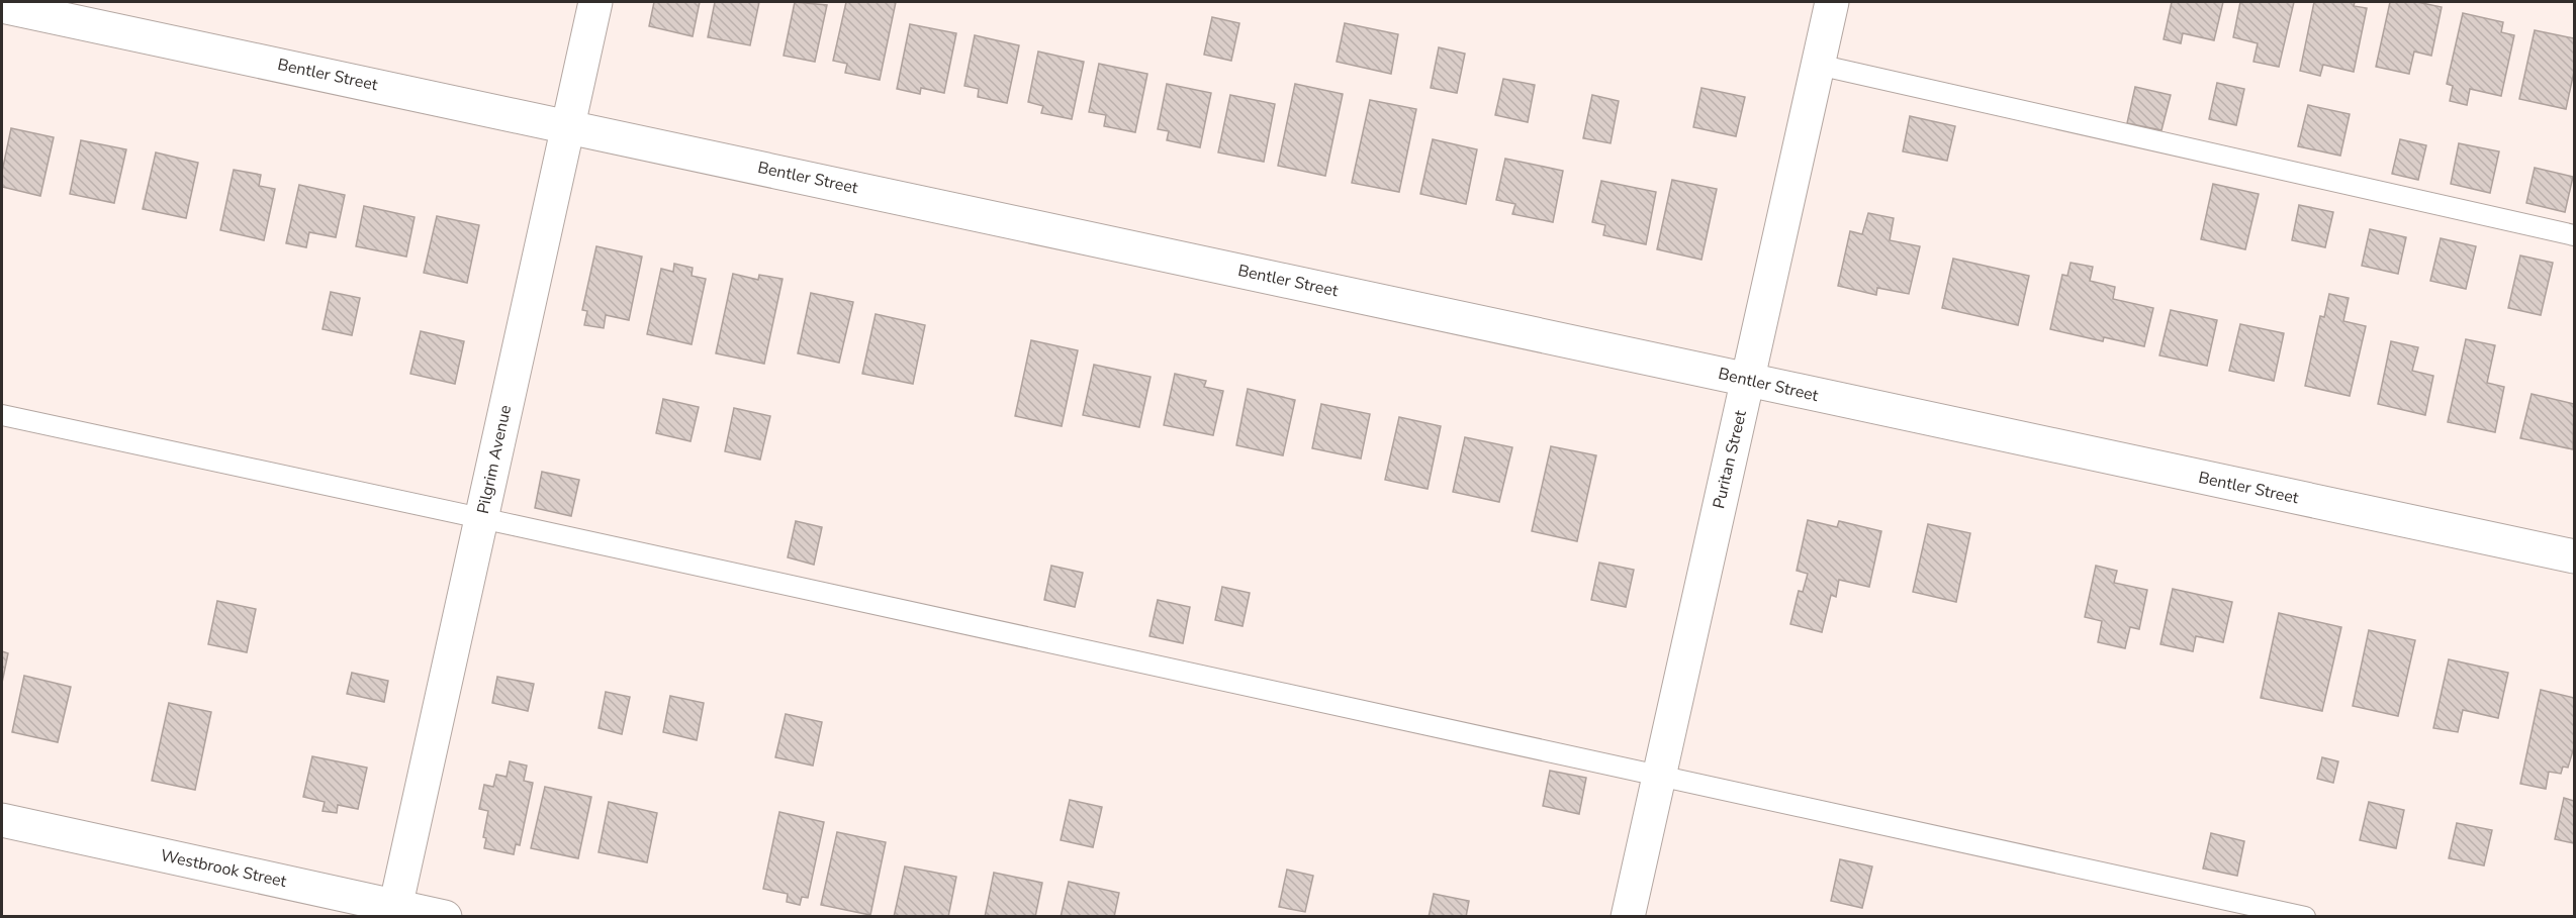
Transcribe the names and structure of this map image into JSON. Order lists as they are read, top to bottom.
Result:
{
  "streets": {
    "street": [
      "Bentler Street",
      "Pilgrim Avenue",
      "Puritan Street",
      "Westbrook Street"
    ]
  },
  "crossings": [
    ["Bentler Street", "Pilgrim Avenue"],
    ["Bentler Street", "Puritan Street"],
    ["Pilgrim Avenue", "Westbrook Street"]
  ]
}
